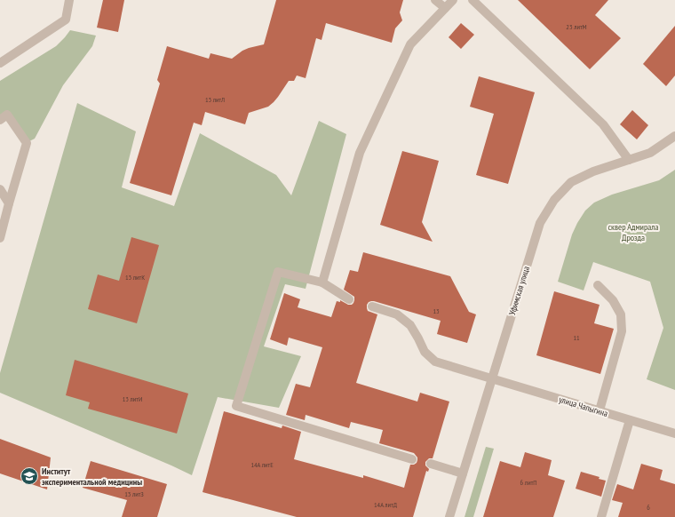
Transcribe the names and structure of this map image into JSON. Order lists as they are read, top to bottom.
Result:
{
  "streets": {
    "street": ["Уфимская улица", "улица Чапыгина"]
  },
  "crossings": [
    ["Уфимская улица", "улица Чапыгина"]
  ],
  "parks": ["сквер Адмирала Дрозда"],
  "places": {
    "school or university": ["Институт экспериментальной медицины"]
  },
  "house_numbers": [
    "23 литМ",
    "13 литЛ",
    "13 литК",
    "13",
    "11",
    "13 литИ",
    "14А литЕ",
    "6 литП",
    "13 литЗ",
    "14А литД",
    "6"
  ]
}
